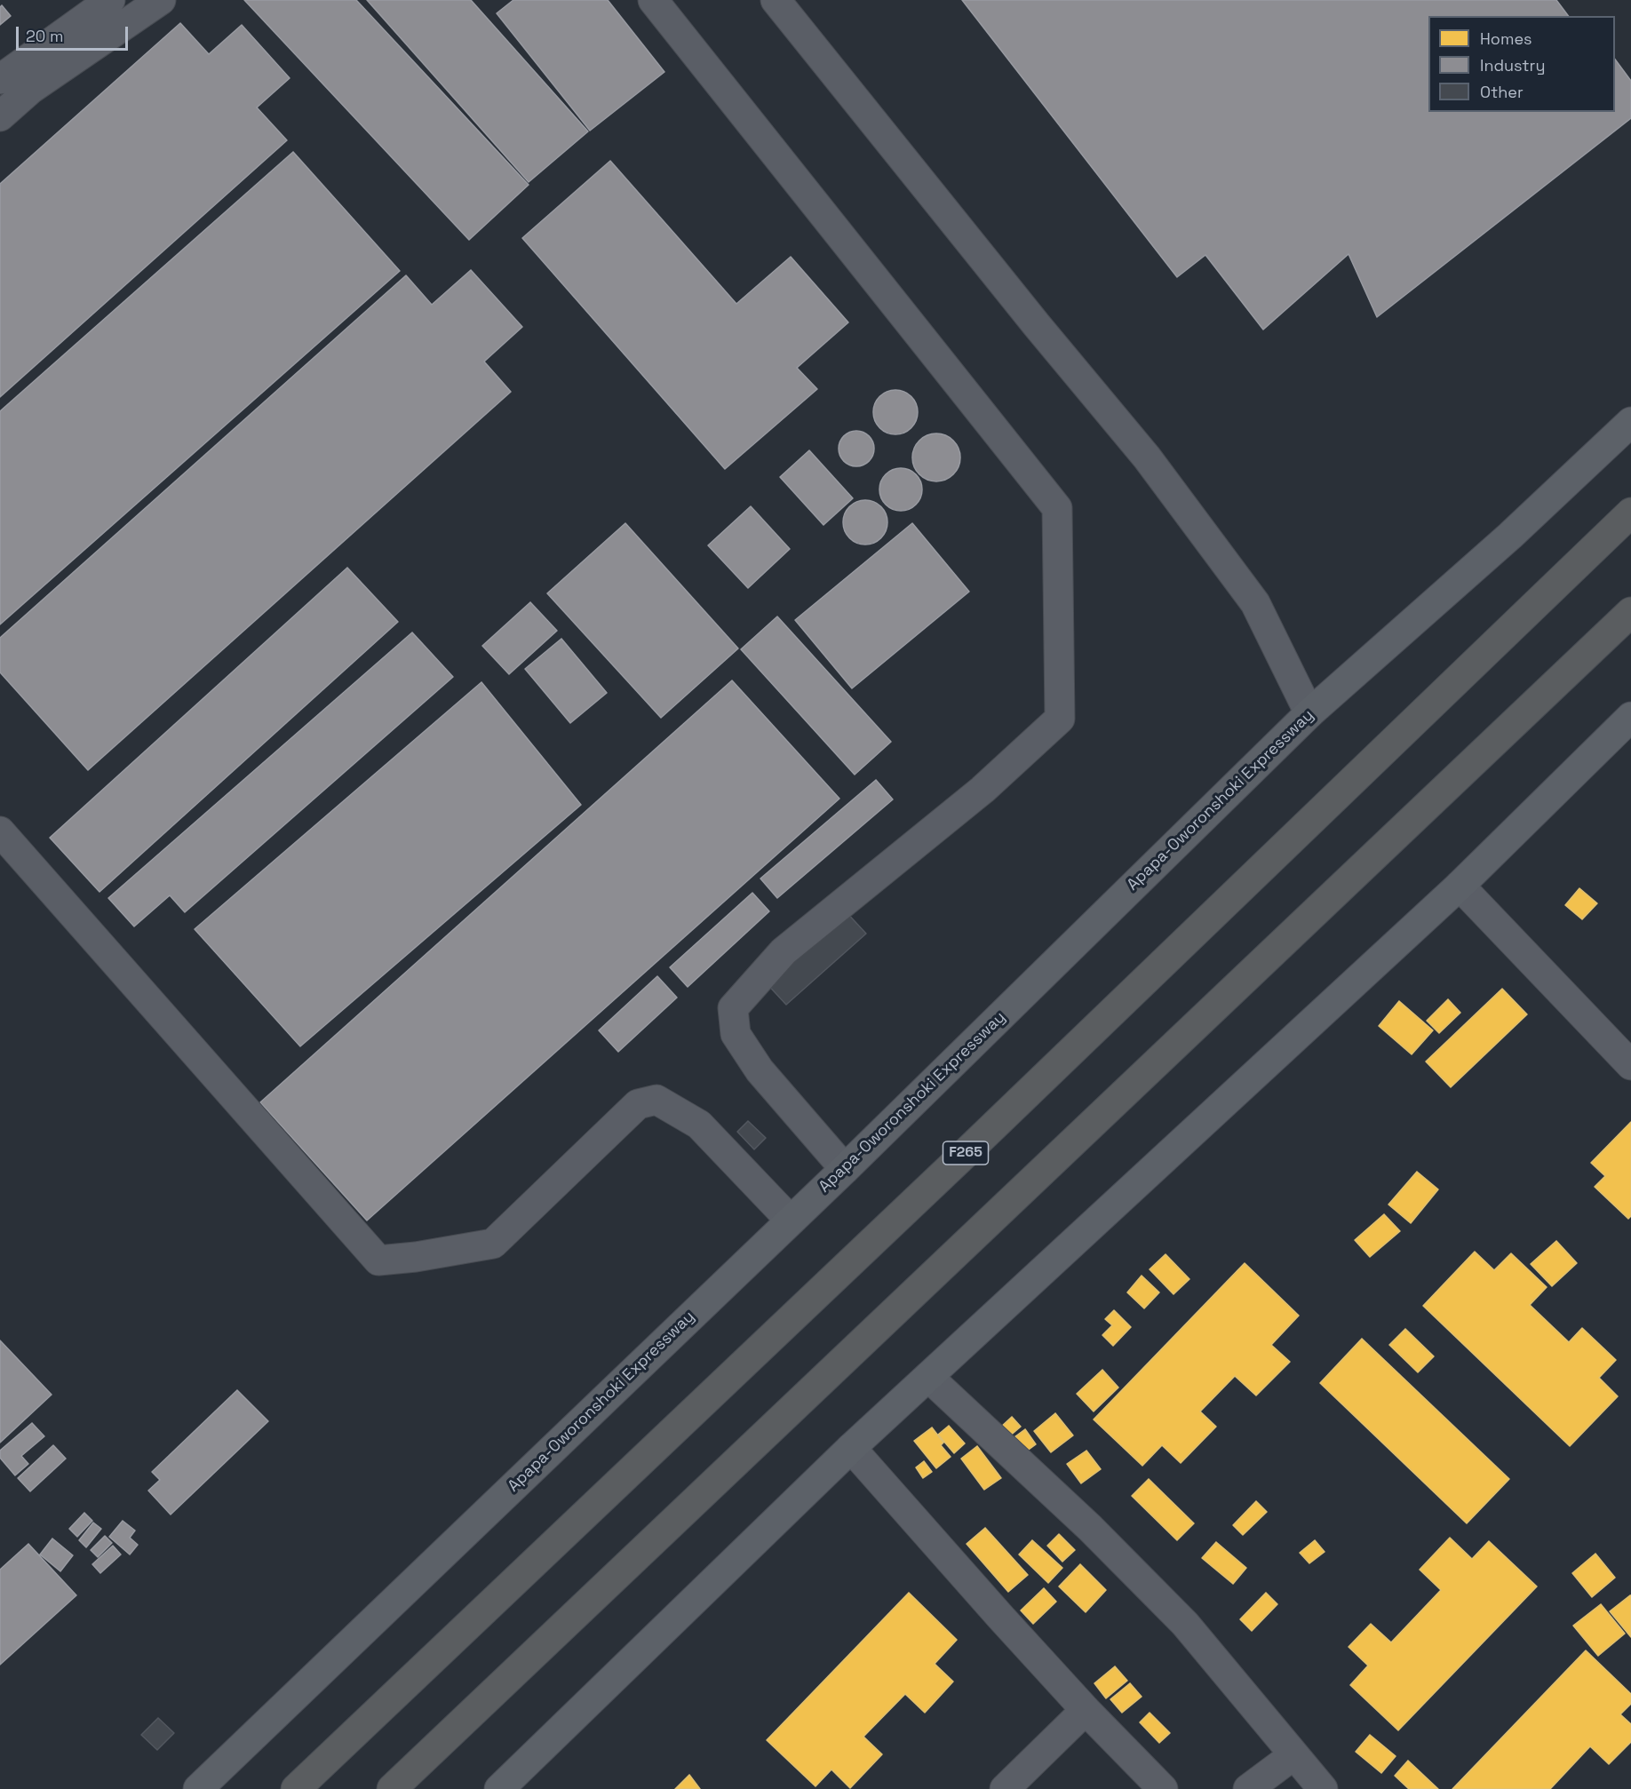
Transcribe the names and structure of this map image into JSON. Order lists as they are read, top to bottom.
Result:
{
  "streets": {
    "highway": ["F265"],
    "main road": ["Apapa-Oworonshoki Expressway"]
  },
  "legend": ["Homes", "Industry", "Other"],
  "scale_bar": "20 m"
}
